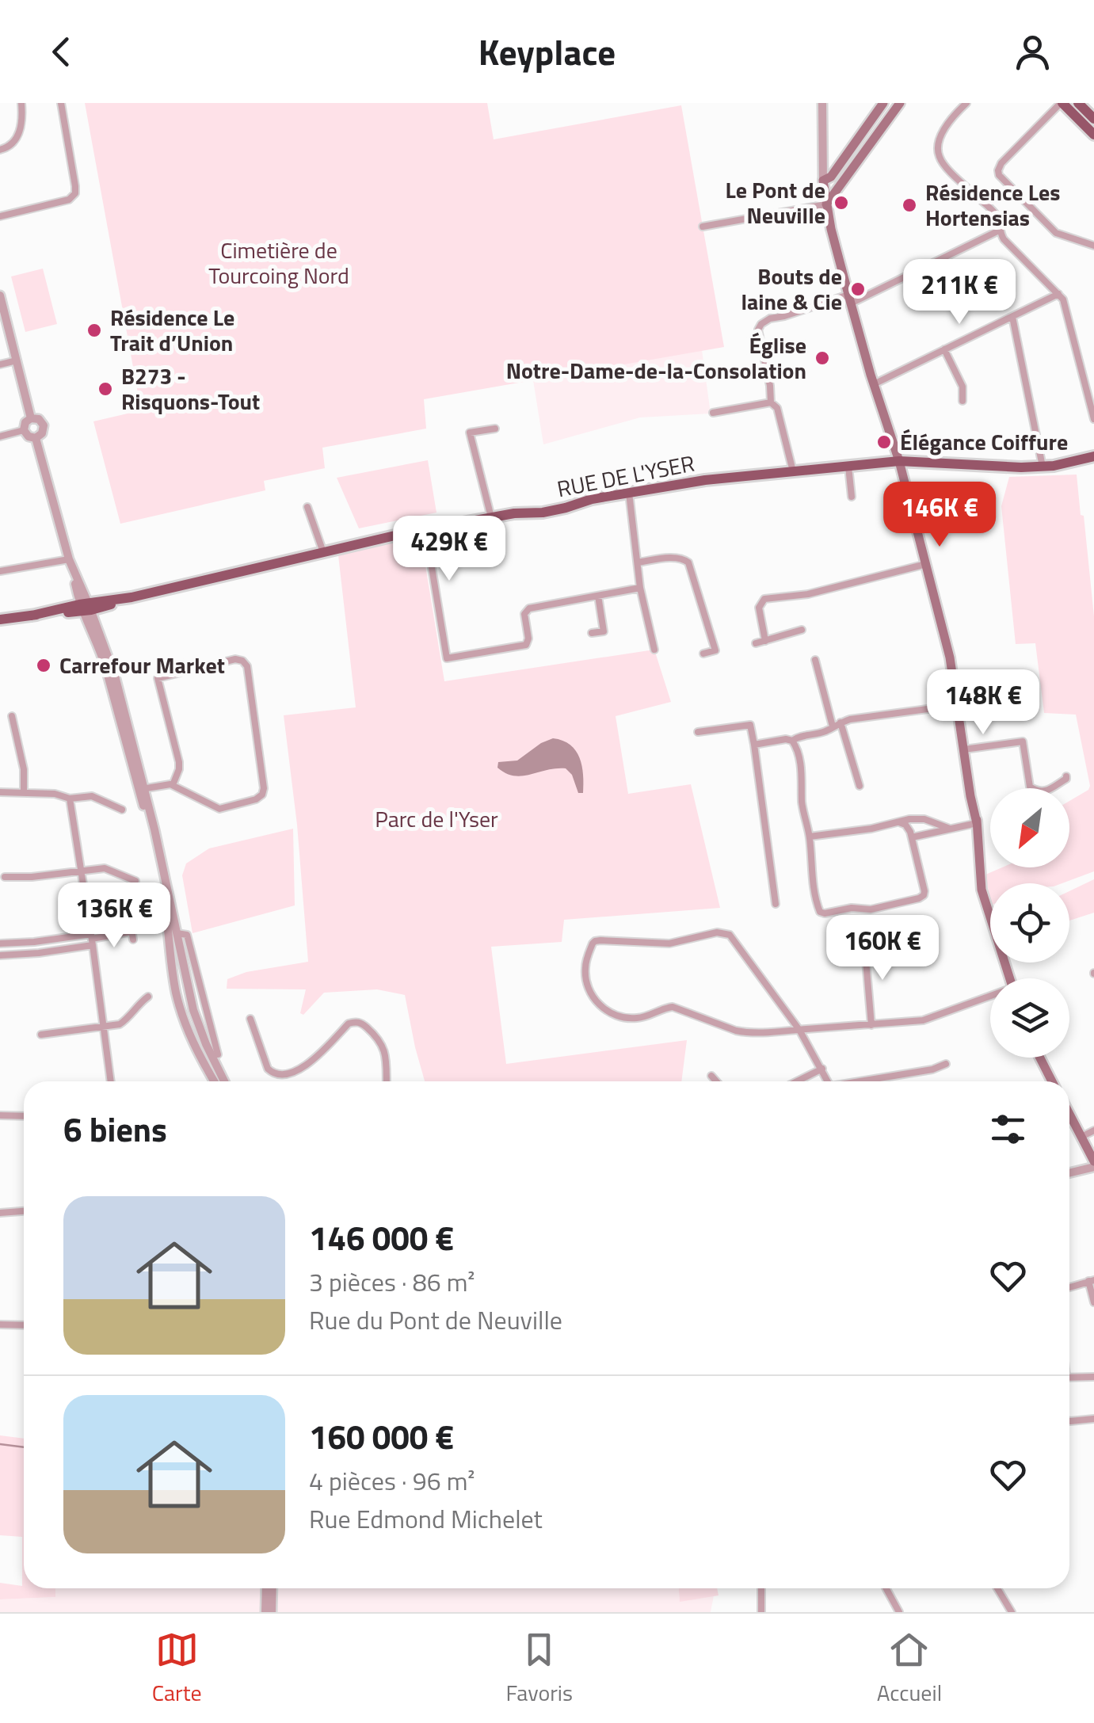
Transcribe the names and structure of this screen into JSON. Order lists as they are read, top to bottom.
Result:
{
  "streets": {
    "main road": ["RUE DE L'YSER"]
  },
  "parks": ["Cimetière de Tourcoing Nord", "Parc de l'Yser"],
  "places": [
    "Le Pont de Neuville",
    "Résidence Les Hortensias",
    "Bouts de laine & Cie",
    "Résidence Le Trait d’Union",
    "Église Notre-Dame-de-la-Consolation",
    "B273 - Risquons-Tout",
    "Élégance Coiffure",
    "Carrefour Market"
  ],
  "north": "bottom left",
  "page": {
    "header": "Keyplace",
    "price": [
      "211K €",
      "146K €",
      "429K €",
      "148K €",
      "136K €",
      "160K €"
    ],
    "heading": "6 biens",
    "list": [
      {
        "name": "146 000 €",
        "note": "3 pièces · 86 m² · Rue du Pont de Neuville"
      },
      {
        "name": "160 000 €",
        "note": "4 pièces · 96 m² · Rue Edmond Michelet"
      }
    ],
    "tabs": ["Carte", "Favoris", "Accueil"]
  }
}
